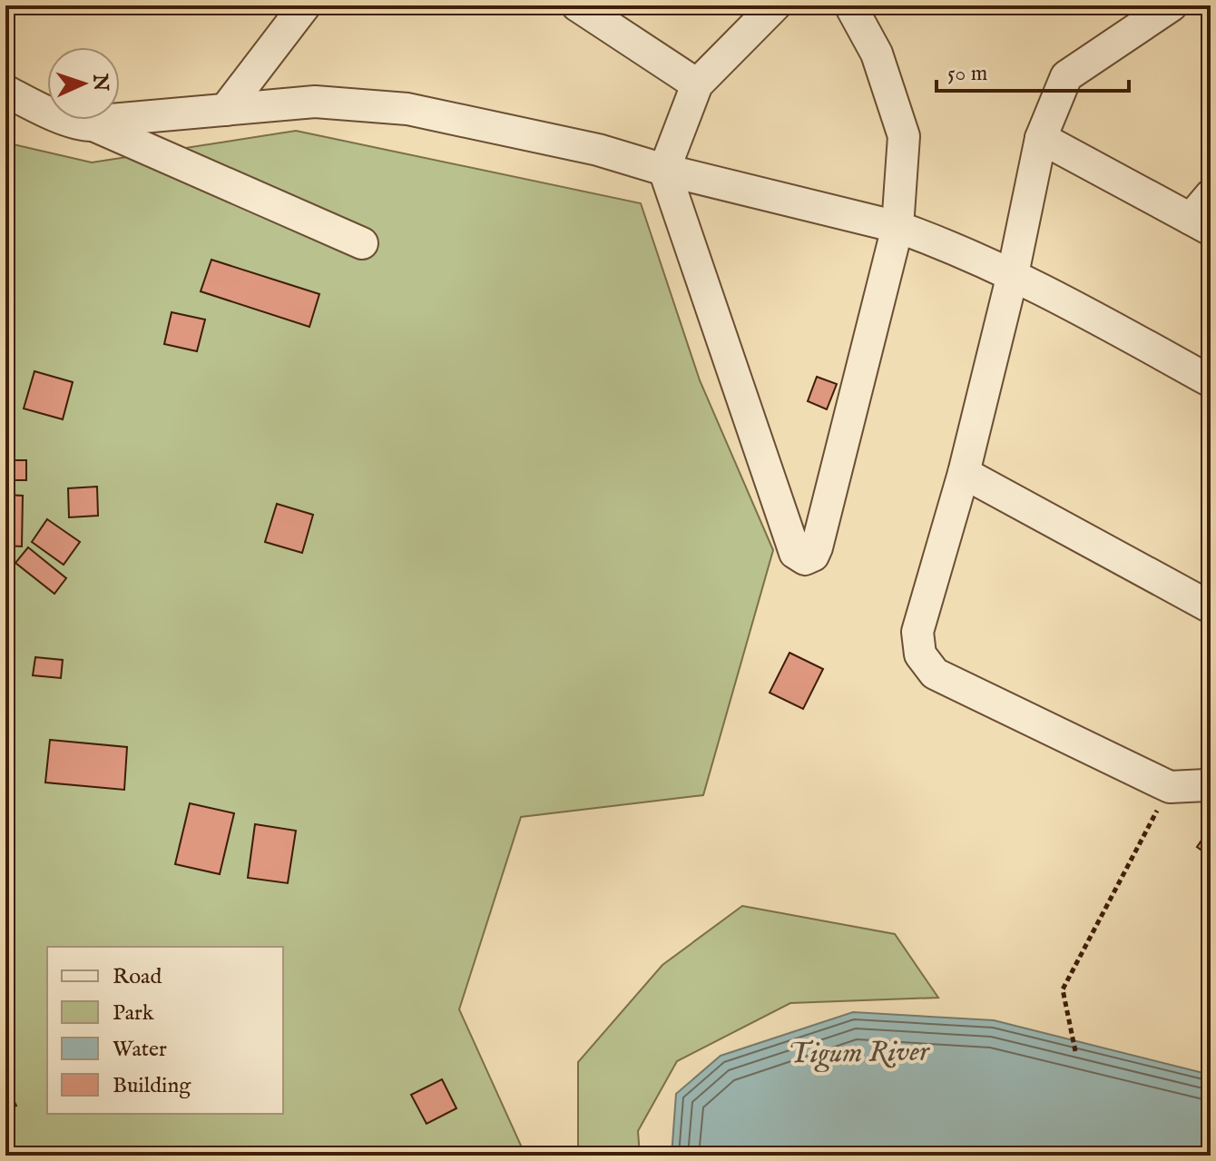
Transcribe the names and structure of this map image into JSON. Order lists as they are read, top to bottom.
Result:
{
  "water": ["Tigum River"],
  "legend": [
    "Road",
    "Park",
    "Water",
    "Building"
  ],
  "scale_bar": "50 m",
  "north": "right"
}
